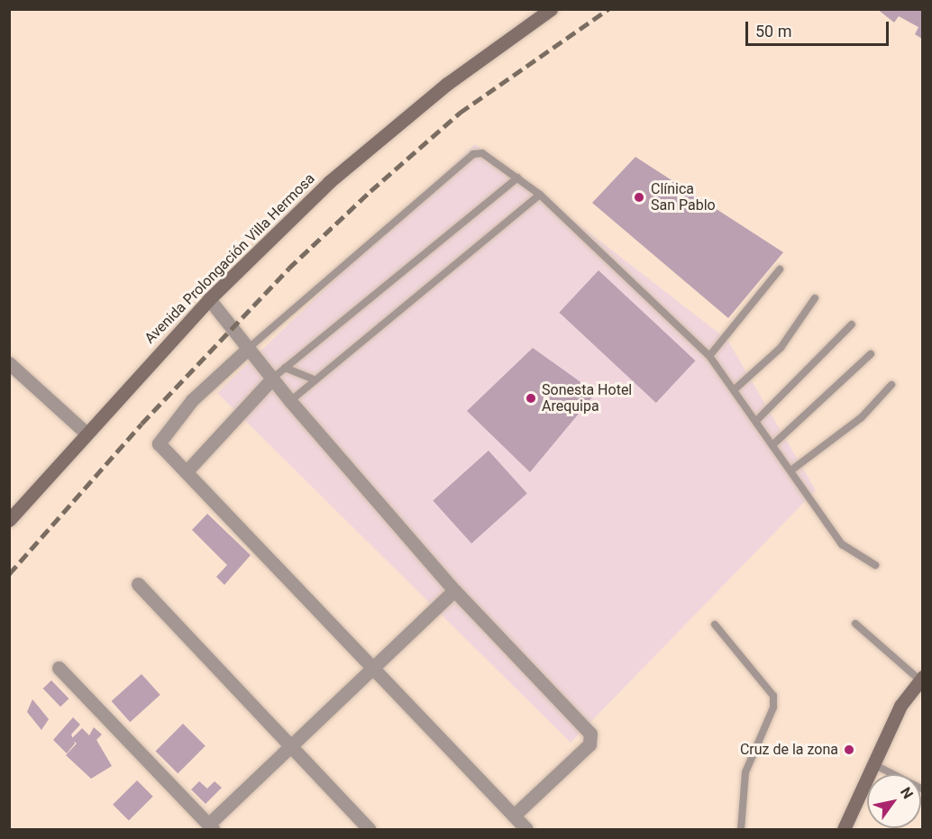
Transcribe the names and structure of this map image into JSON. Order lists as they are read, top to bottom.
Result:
{
  "streets": {
    "main road": ["Avenida Prolongación Villa Hermosa"]
  },
  "places": ["Clínica San Pablo", "Sonesta Hotel Arequipa", "Cruz de la zona"],
  "scale_bar": "50 m",
  "north": "top right"
}
